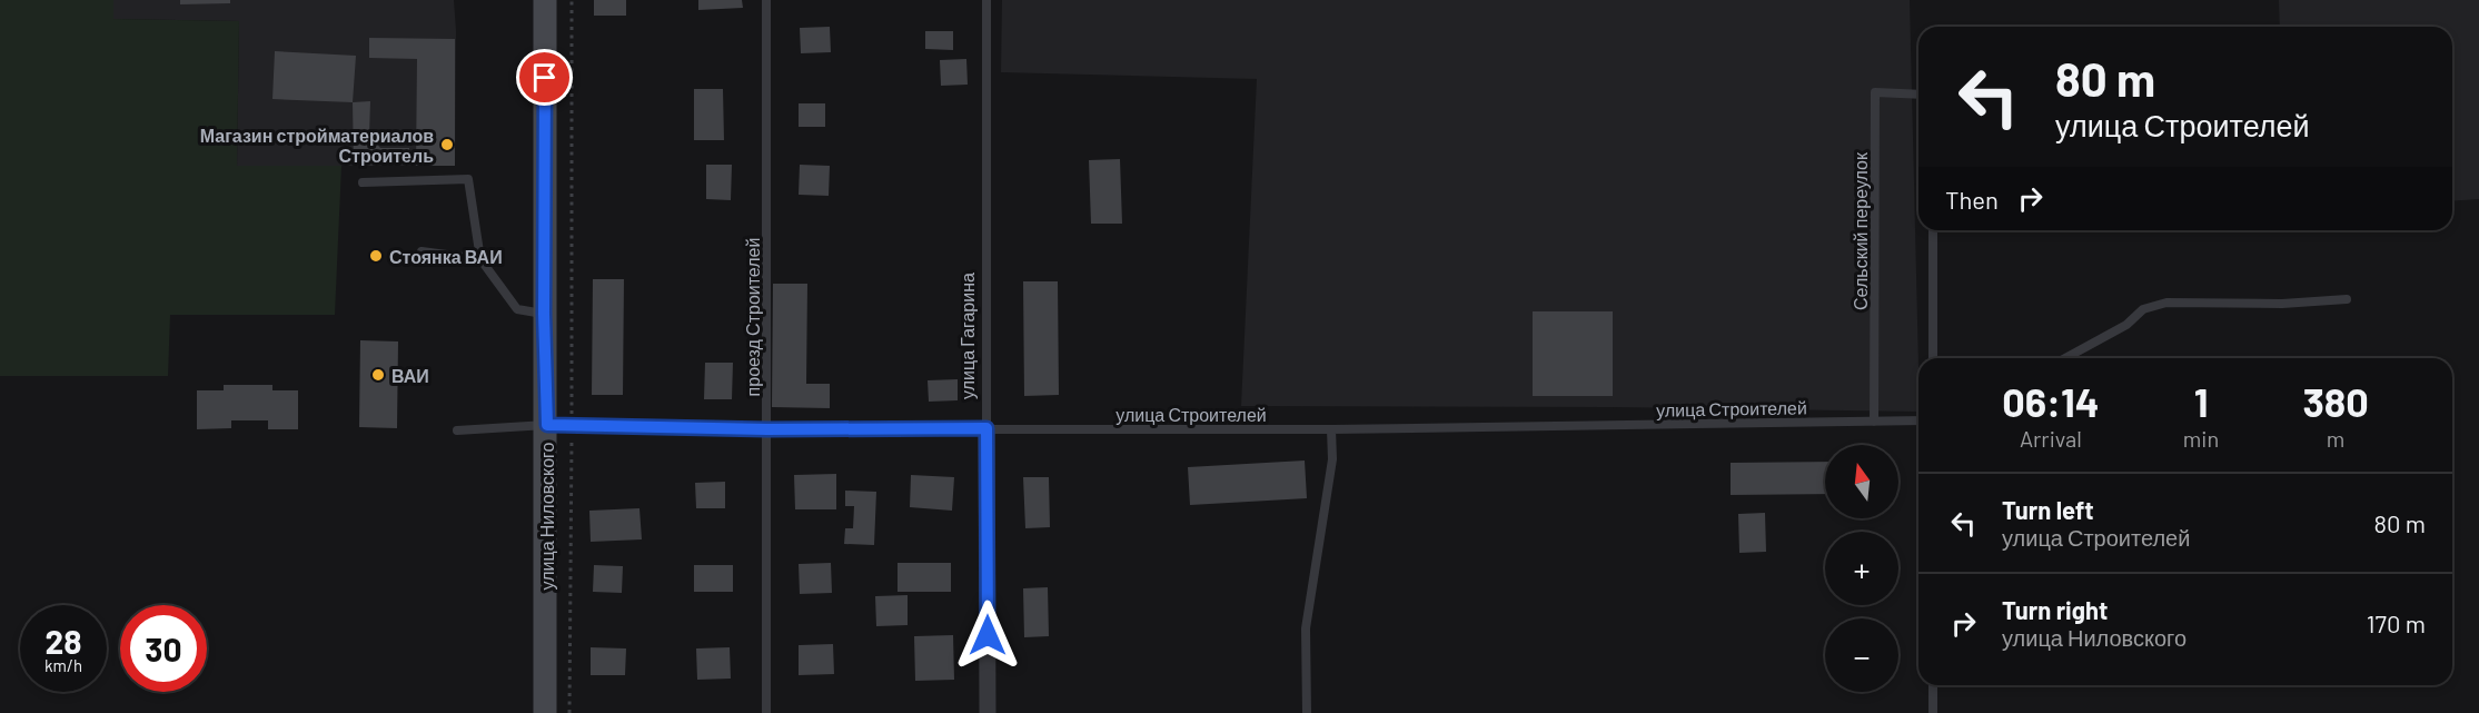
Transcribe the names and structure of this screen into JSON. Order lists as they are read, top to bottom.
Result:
{
  "streets": {
    "street": ["улица Гагарина", "улица Ниловского"],
    "lane": ["Сельский переулок", "проезд Строителей", "улица Строителей"]
  },
  "crossings": [
    ["Сельский переулок", "улица Строителей"],
    ["проезд Строителей", "улица Строителей"],
    ["улица Гагарина", "улица Строителей"],
    ["улица Строителей", "улица Ниловского"]
  ],
  "places": ["Магазин стройматериалов Строитель", "Стоянка ВАИ", "ВАИ"],
  "north": "top",
  "page": {
    "turn": ["80 m", "улица Строителей"],
    "then": "Then",
    "eta": [
      "06:14",
      "Arrival",
      "1",
      "min",
      "380",
      "m"
    ],
    "map_buttons": ["+", "−"],
    "list": [
      {
        "name": "Turn left",
        "note": "улица Строителей",
        "value": "80 m"
      },
      {
        "name": "Turn right",
        "note": "улица Ниловского",
        "value": "170 m"
      }
    ],
    "speed": "28 km/h",
    "limit": "30"
  }
}
